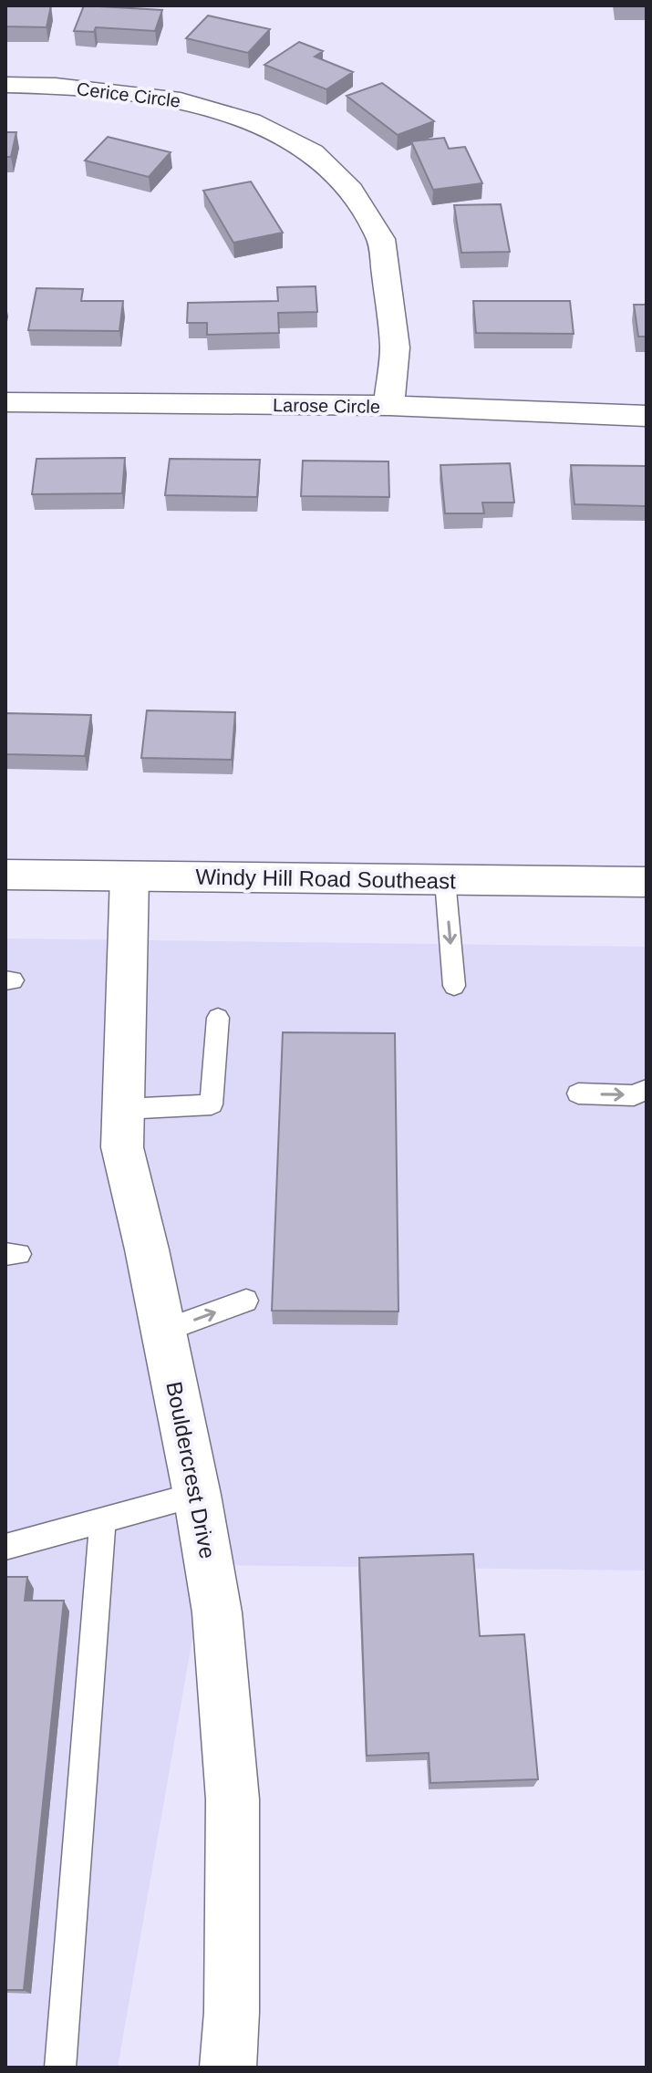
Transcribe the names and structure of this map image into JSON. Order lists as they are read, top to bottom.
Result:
{
  "streets": {
    "street": [
      "Cerice Circle",
      "Larose Circle",
      "Windy Hill Road Southeast",
      "Bouldercrest Drive"
    ]
  },
  "crossings": [
    ["Cerice Circle", "Larose Circle"],
    ["Windy Hill Road Southeast", "Bouldercrest Drive"]
  ]
}
